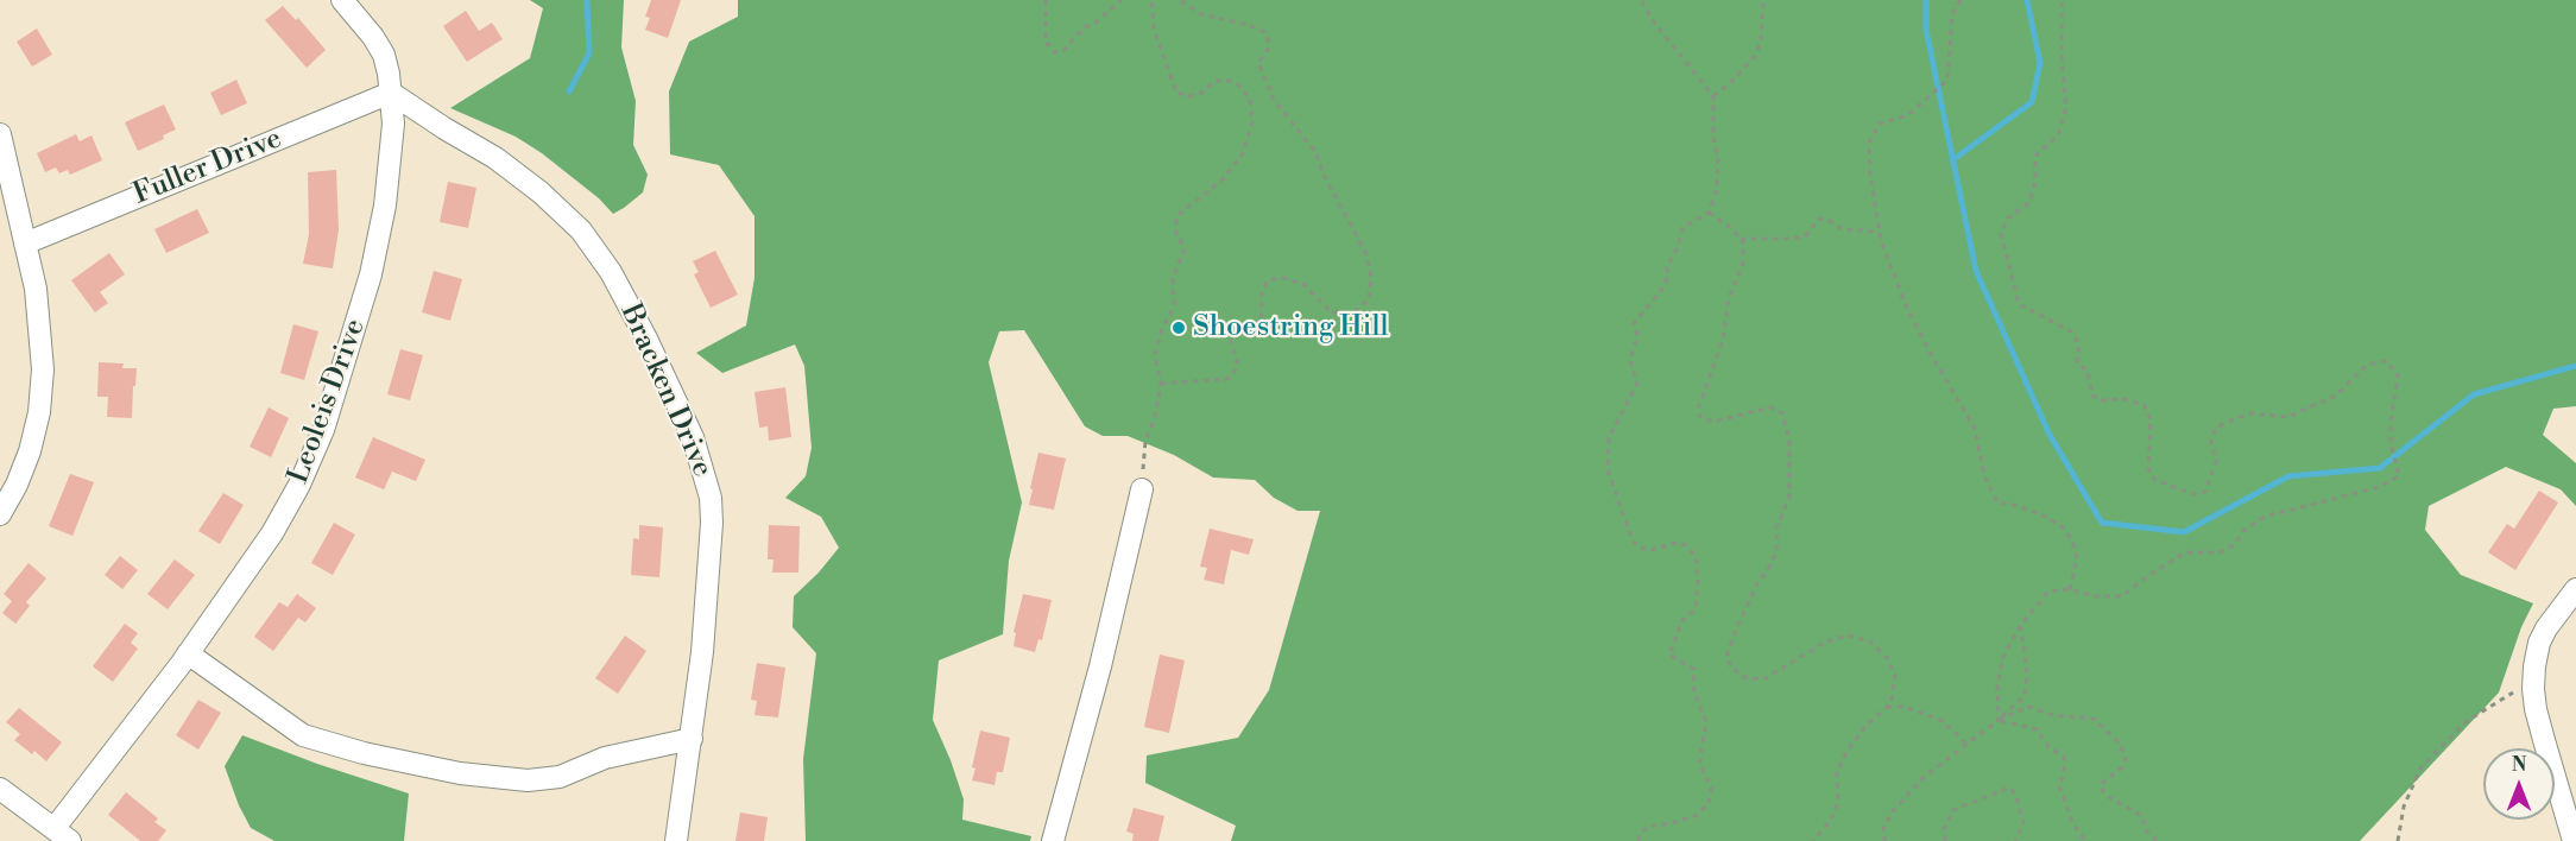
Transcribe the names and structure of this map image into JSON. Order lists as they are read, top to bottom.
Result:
{
  "streets": {
    "street": ["Fuller Drive", "Bracken Drive", "Leoleis Drive"]
  },
  "crossings": [
    ["Fuller Drive", "Bracken Drive"],
    ["Fuller Drive", "Leoleis Drive"],
    ["Bracken Drive", "Leoleis Drive"]
  ],
  "places": ["Shoestring Hill"],
  "north": "top"
}
